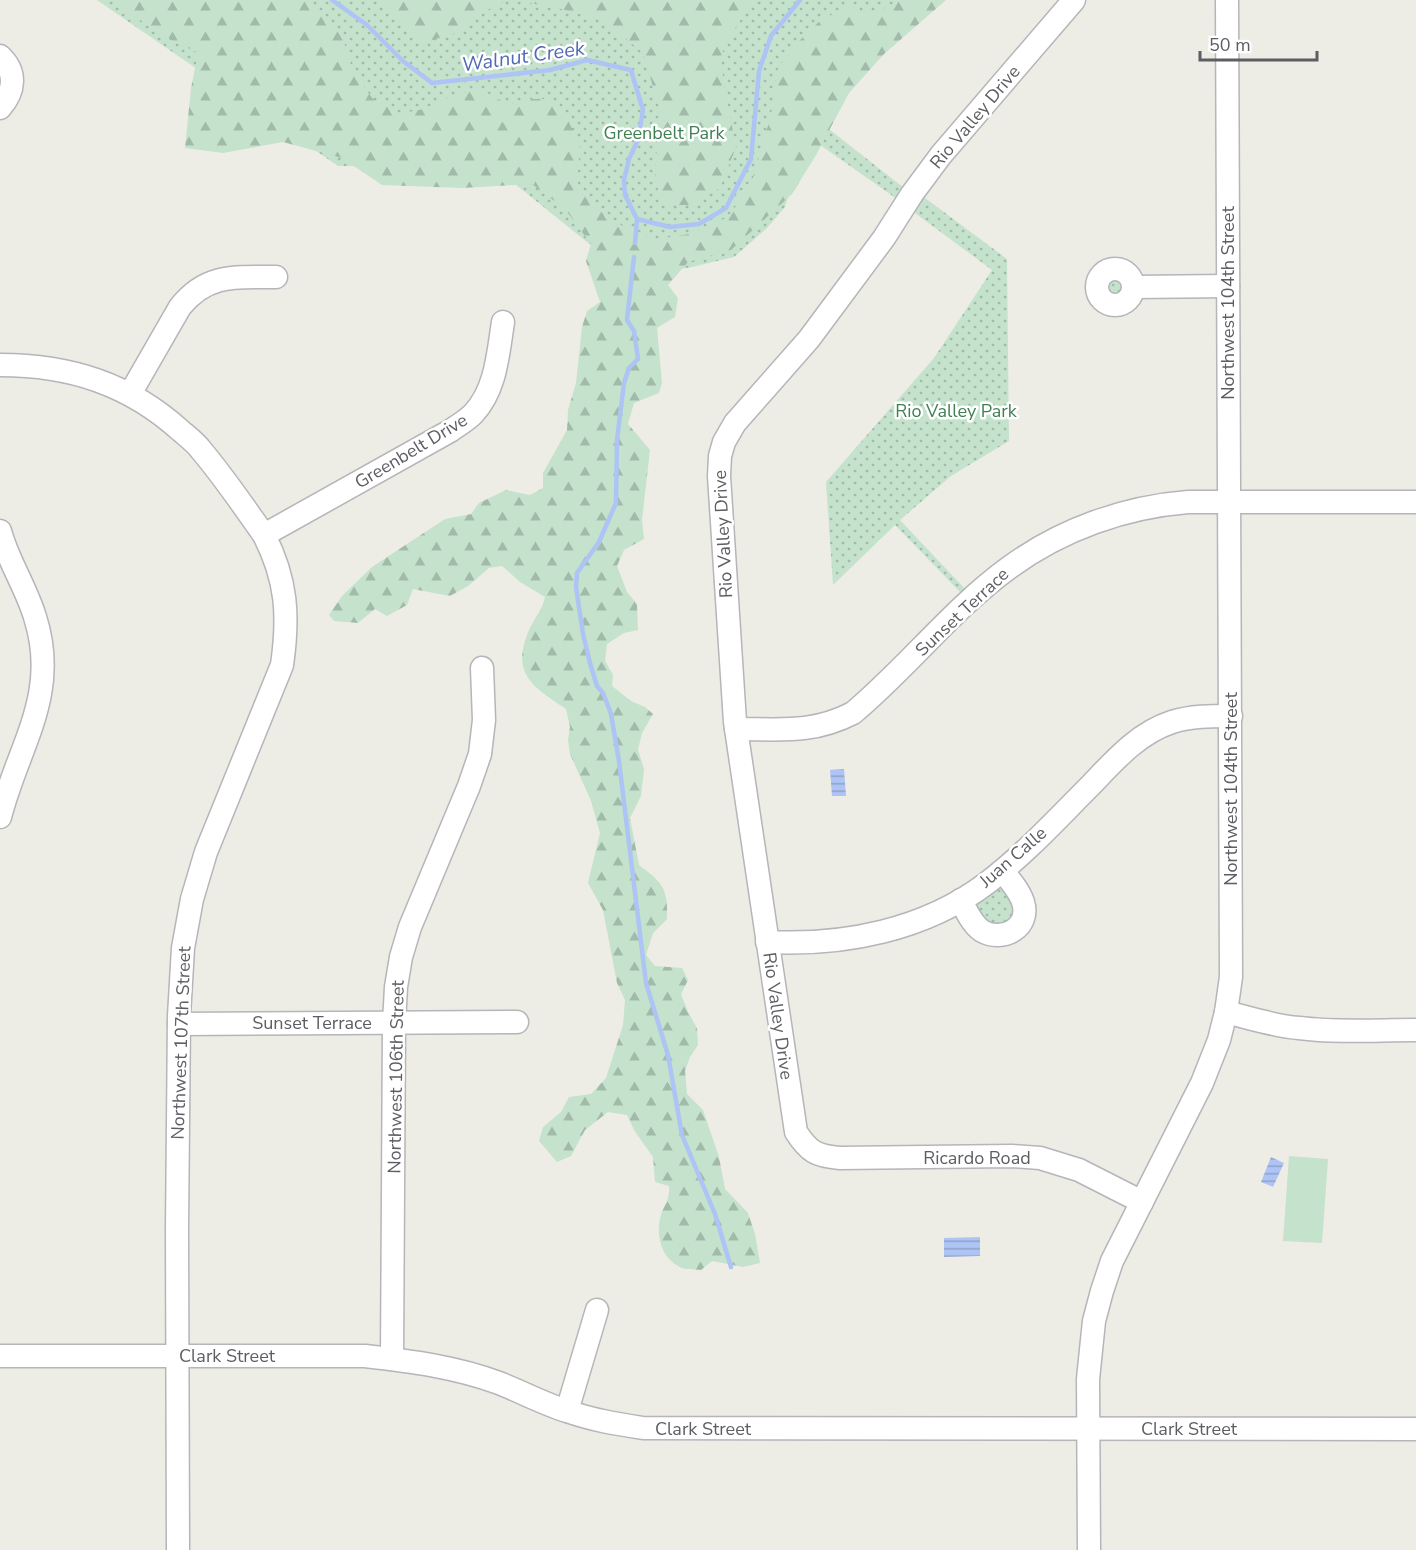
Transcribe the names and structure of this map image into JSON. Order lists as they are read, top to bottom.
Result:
{
  "streets": {
    "street": [
      "Rio Valley Drive",
      "Northwest 104th Street",
      "Greenbelt Drive",
      "Sunset Terrace",
      "Juan Calle",
      "Northwest 107th Street",
      "Northwest 106th Street",
      "Ricardo Road",
      "Clark Street"
    ]
  },
  "crossings": [
    ["Rio Valley Drive", "Sunset Terrace"],
    ["Rio Valley Drive", "Juan Calle"],
    ["Rio Valley Drive", "Ricardo Road"],
    ["Northwest 104th Street", "Sunset Terrace"],
    ["Northwest 104th Street", "Juan Calle"],
    ["Northwest 104th Street", "Ricardo Road"],
    ["Northwest 104th Street", "Clark Street"],
    ["Greenbelt Drive", "Northwest 107th Street"],
    ["Sunset Terrace", "Northwest 107th Street"],
    ["Sunset Terrace", "Northwest 106th Street"],
    ["Northwest 107th Street", "Clark Street"],
    ["Northwest 106th Street", "Clark Street"]
  ],
  "water": ["Walnut Creek"],
  "parks": ["Greenbelt Park", "Rio Valley Park"],
  "scale_bar": "50 m"
}
